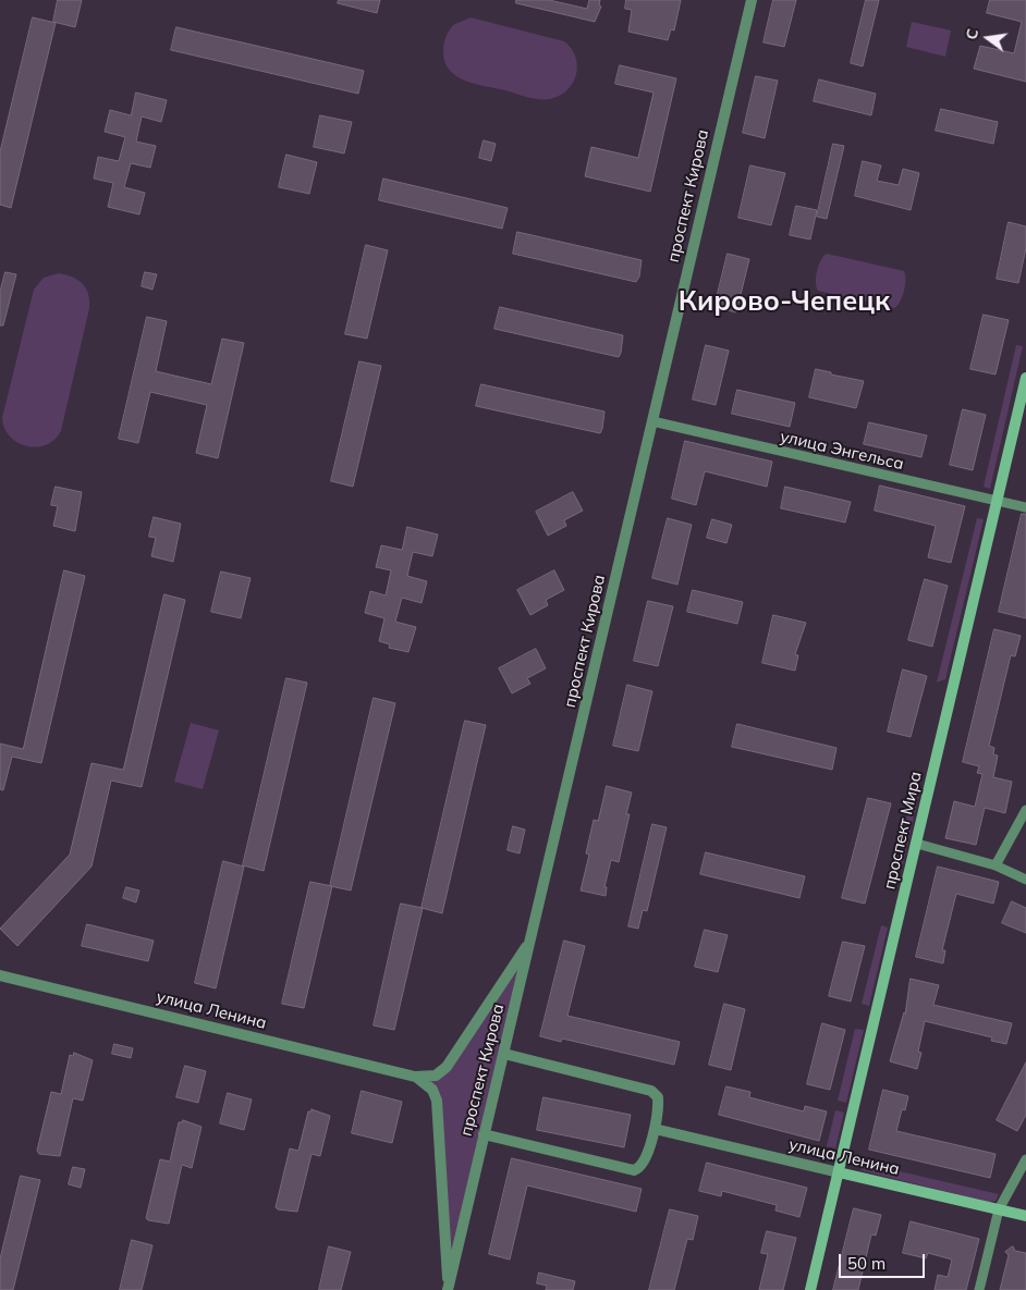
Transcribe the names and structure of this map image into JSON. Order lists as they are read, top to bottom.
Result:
{
  "streets": {
    "main road": ["проспект Мира", "улица Ленина"],
    "street": ["проспект Кирова", "улица Энгельса"]
  },
  "crossings": [
    ["проспект Кирова", "улица Энгельса"],
    ["улица Энгельса", "проспект Мира"],
    ["проспект Мира", "улица Ленина"]
  ],
  "districts": ["Кирово-Чепецк"],
  "scale_bar": "50 m",
  "north": "left"
}
